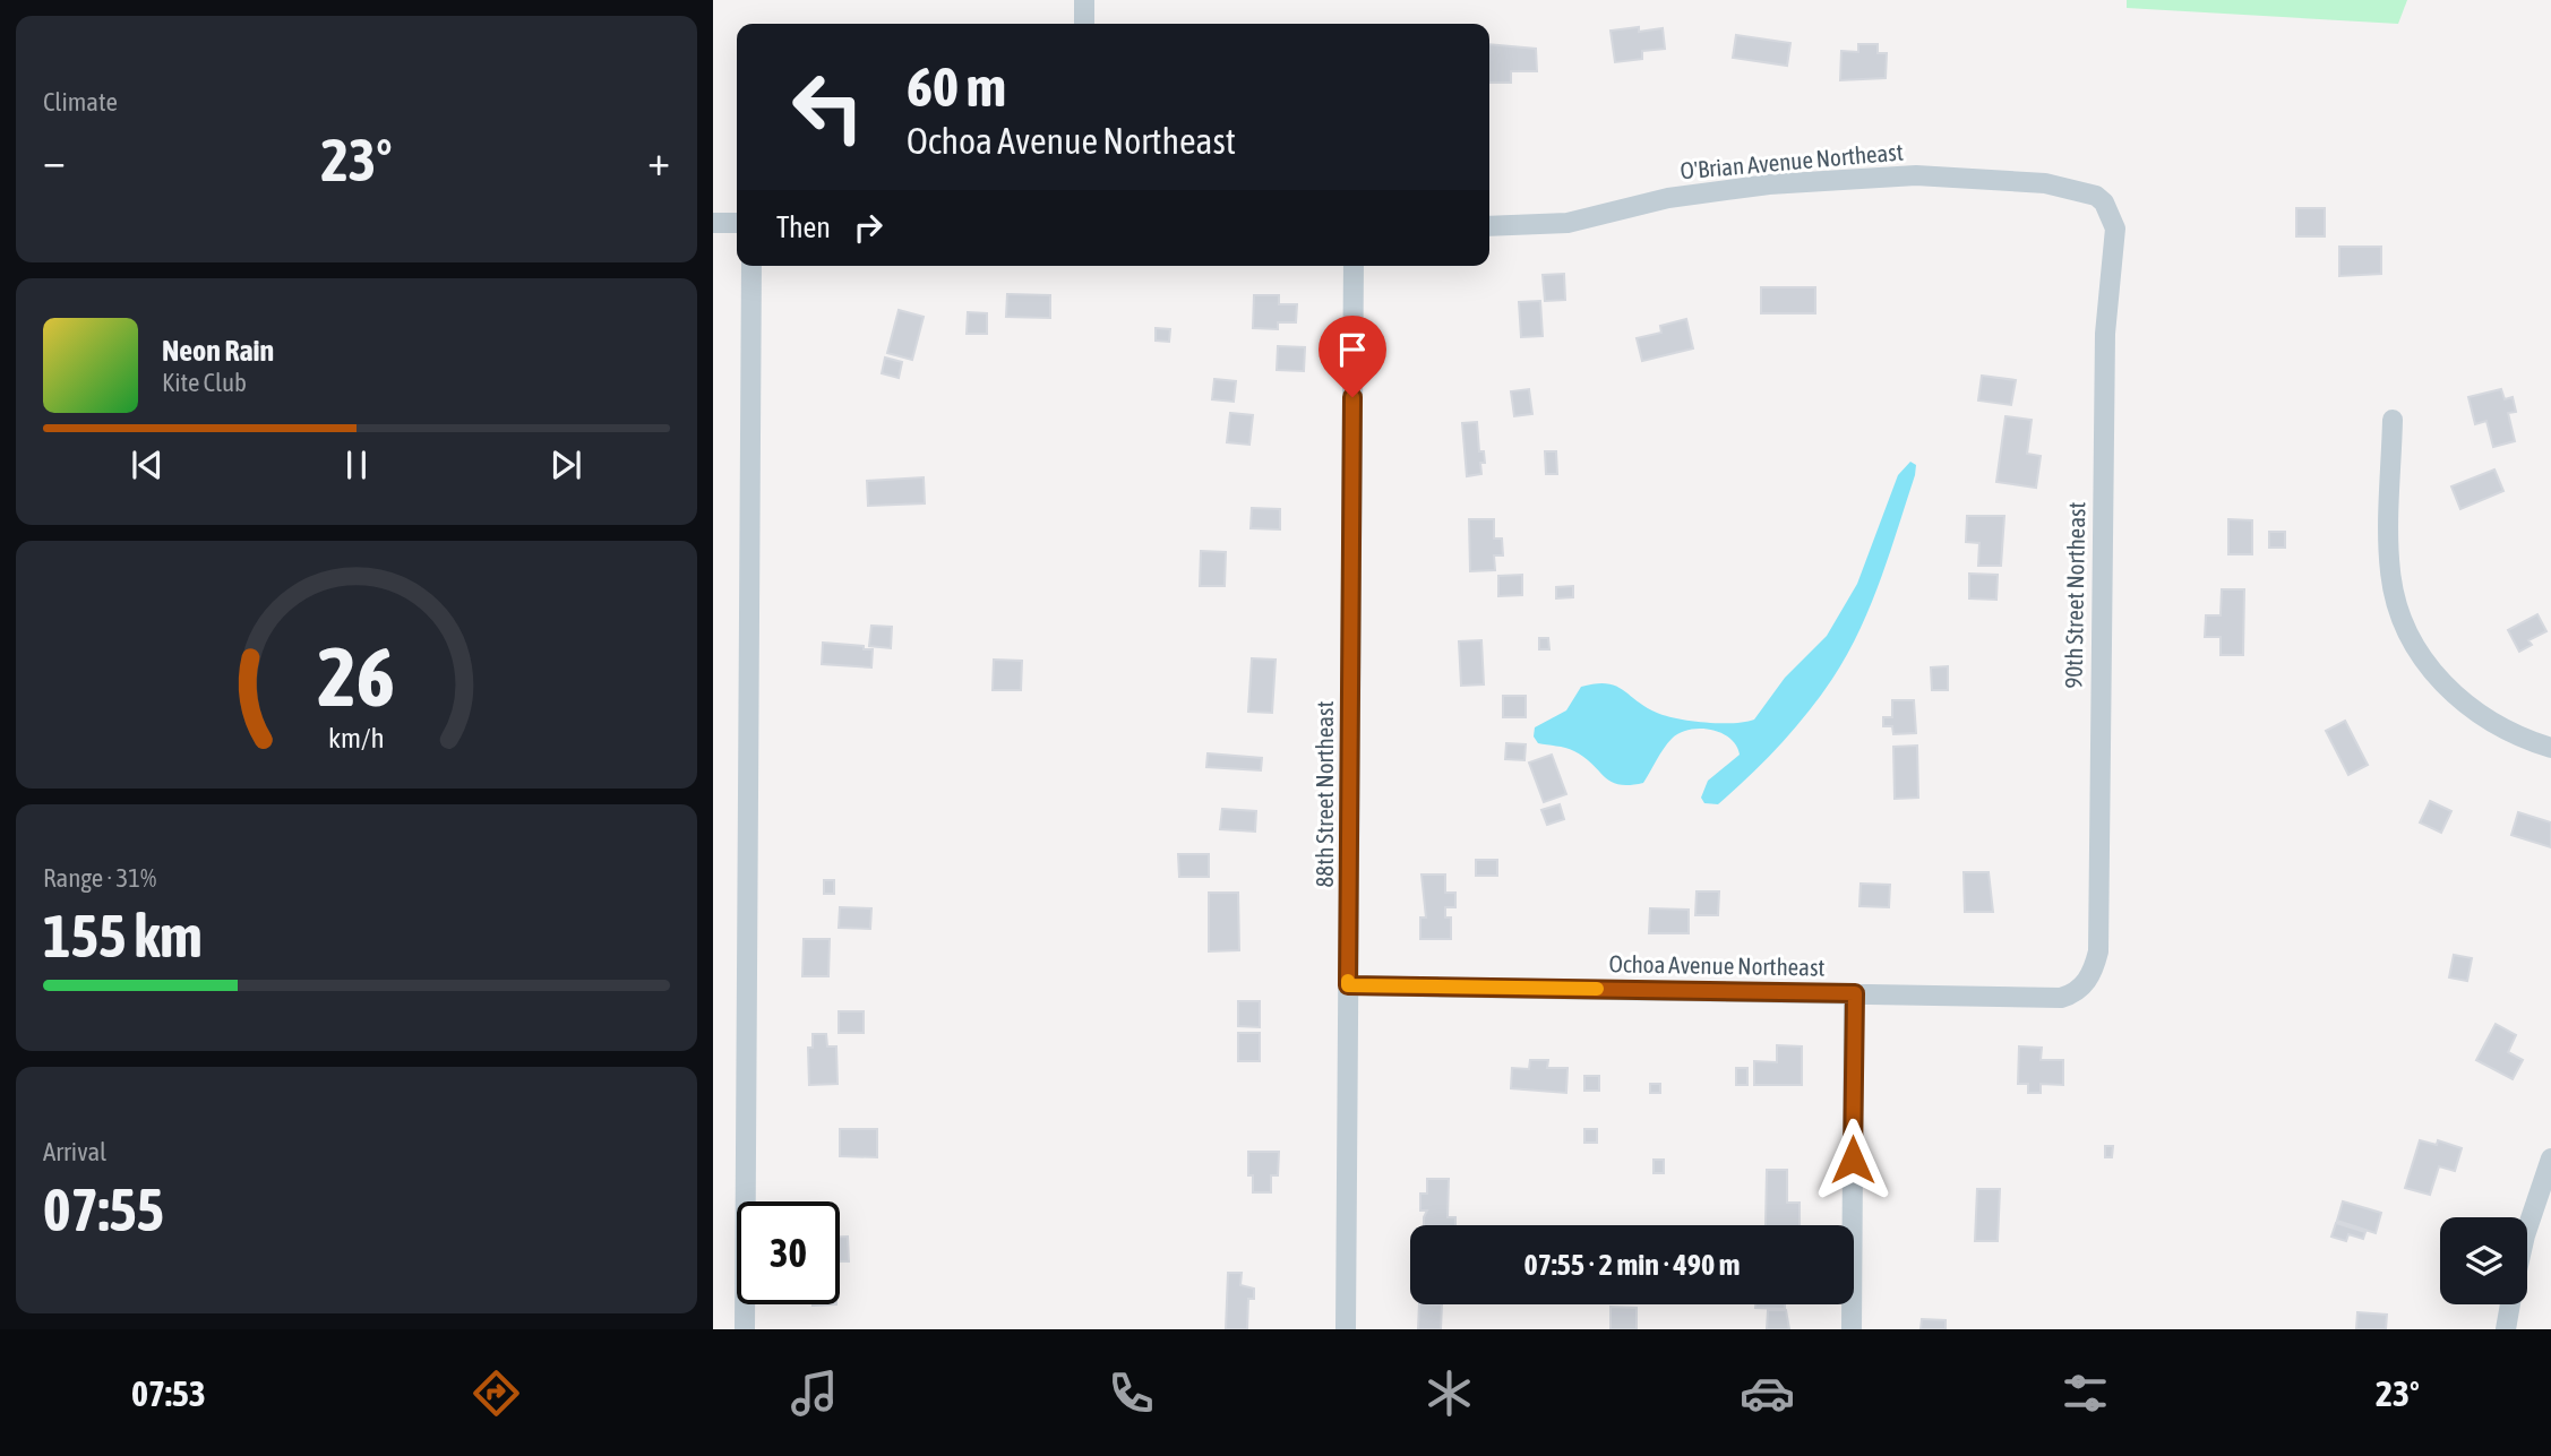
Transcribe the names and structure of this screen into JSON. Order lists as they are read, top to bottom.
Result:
{
  "streets": {
    "street": [
      "O'Brian Avenue Northeast",
      "90th Street Northeast",
      "88th Street Northeast",
      "Ochoa Avenue Northeast"
    ]
  },
  "crossings": [
    ["O'Brian Avenue Northeast", "90th Street Northeast"],
    ["90th Street Northeast", "Ochoa Avenue Northeast"],
    ["88th Street Northeast", "Ochoa Avenue Northeast"]
  ],
  "page": {
    "tile": [
      "Climate",
      ["Range · 31%", "155 km"],
      ["Arrival", "07:55"]
    ],
    "turn": ["60 m", "Ochoa Avenue Northeast"],
    "heat": ["−", "23°", "+"],
    "then": "Then",
    "song": ["Neon Rain", "Kite Club"],
    "limit": "30",
    "trip": "07:55 · 2 min · 490 m",
    "tabs": ["07:53", "23°"],
    "gauge": ["26", "km/h"]
  }
}
